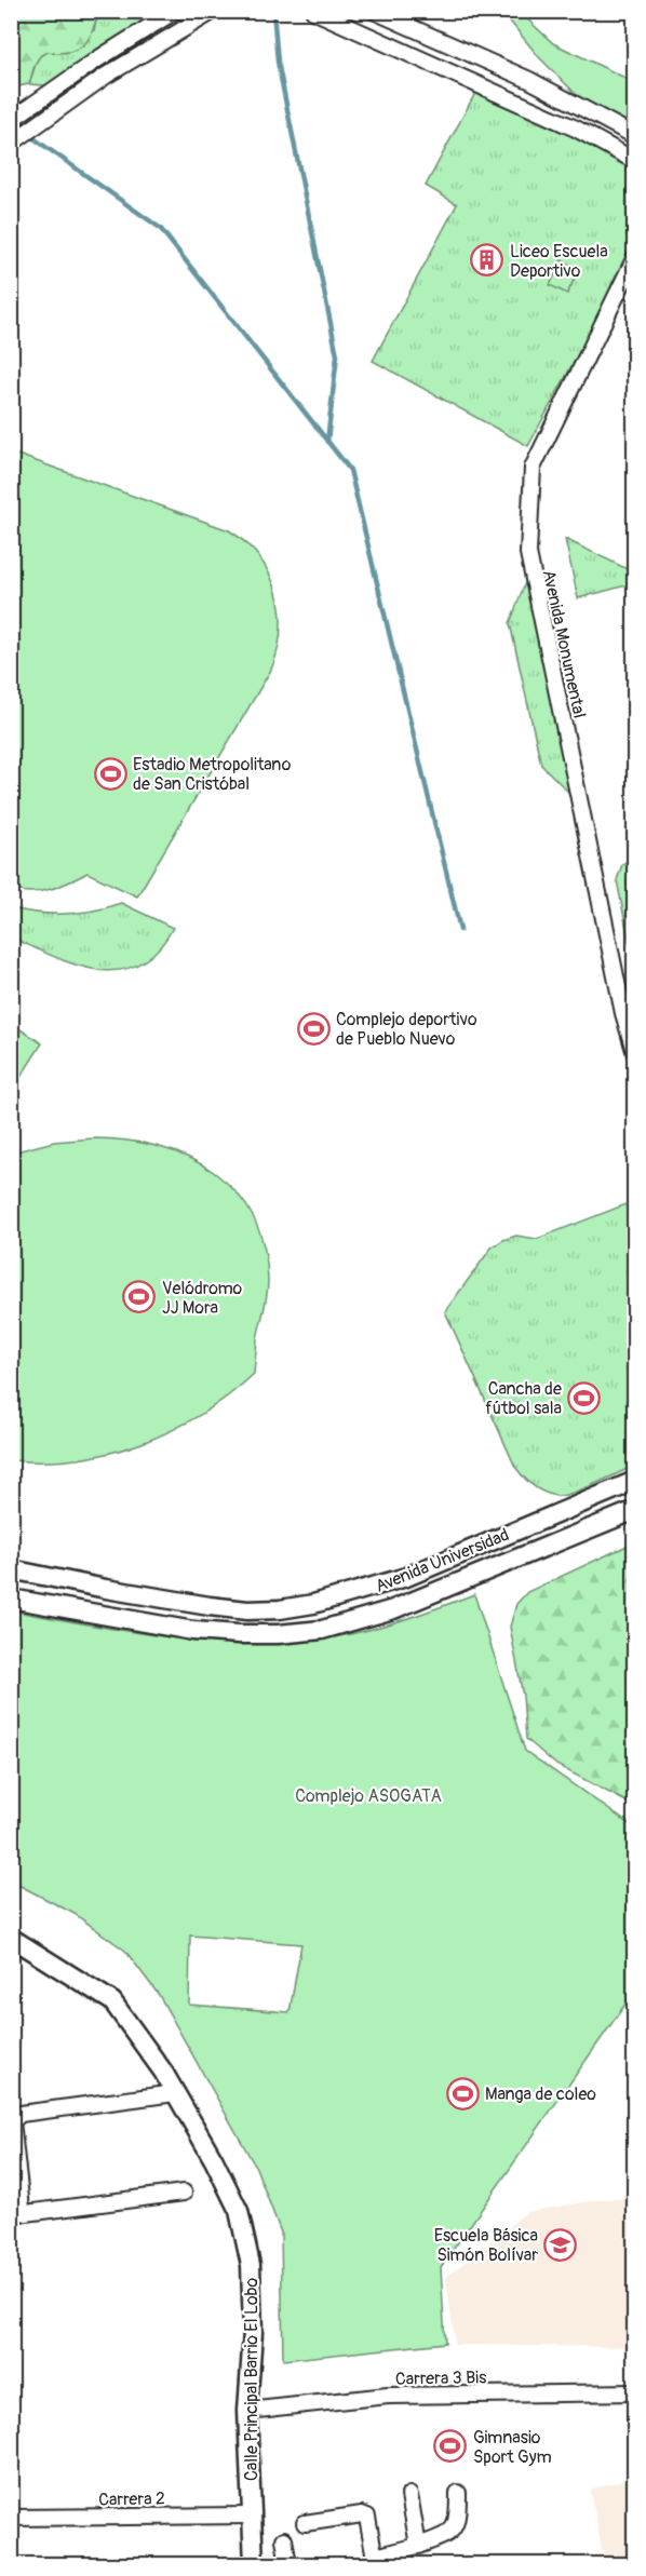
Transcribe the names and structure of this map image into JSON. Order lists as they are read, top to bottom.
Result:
{
  "streets": {
    "street": [
      "Avenida Monumental",
      "Avenida Universidad",
      "Carrera 3 Bis",
      "Calle Principal Barrio El Lobo",
      "Carrera 2"
    ]
  },
  "crossings": [
    ["Carrera 3 Bis", "Calle Principal Barrio El Lobo"],
    ["Calle Principal Barrio El Lobo", "Carrera 2"]
  ],
  "parks": ["Complejo ASOGATA"],
  "places": {
    "building": ["Liceo Escuela Deportivo"],
    "sports": [
      "Estadio Metropolitano de San Cristóbal",
      "Complejo deportivo de Pueblo Nuevo",
      "Velódromo JJ Mora",
      "Cancha de fútbol sala",
      "Manga de coleo",
      "Gimnasio Sport Gym"
    ],
    "school or university": ["Escuela Básica Simón Bolívar"]
  }
}
